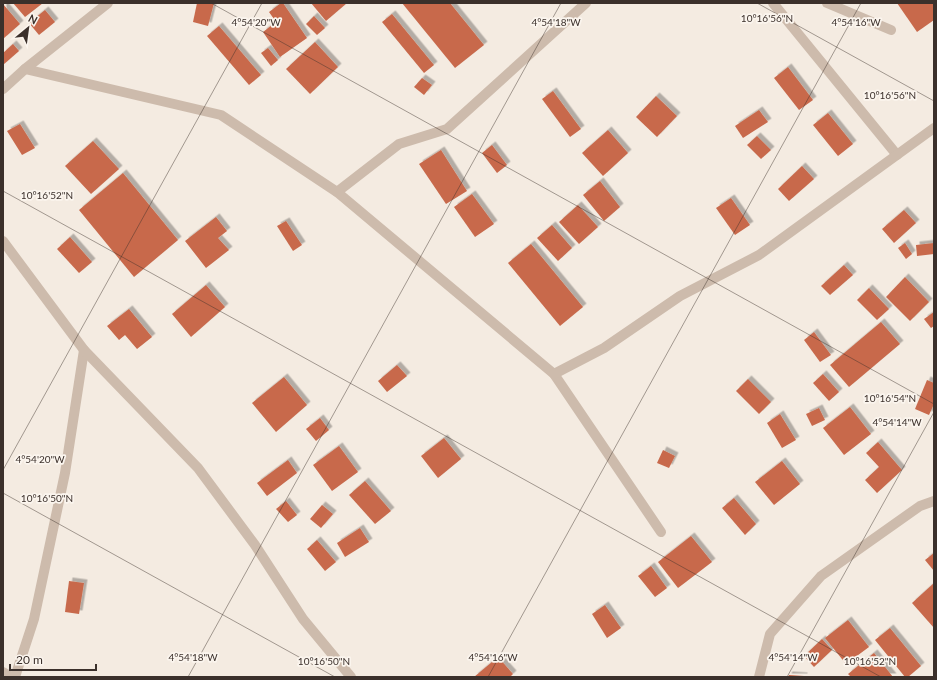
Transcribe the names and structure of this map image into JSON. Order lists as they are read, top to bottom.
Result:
{
  "scale_bar": "20 m",
  "north": "top right",
  "coordinates": [
    "10°16'56\"N",
    "4°54'20\"W",
    "4°54'18\"W",
    "4°54'16\"W",
    "10°16'52\"N",
    "10°16'54\"N",
    "4°54'14\"W",
    "10°16'50\"N"
  ]
}
